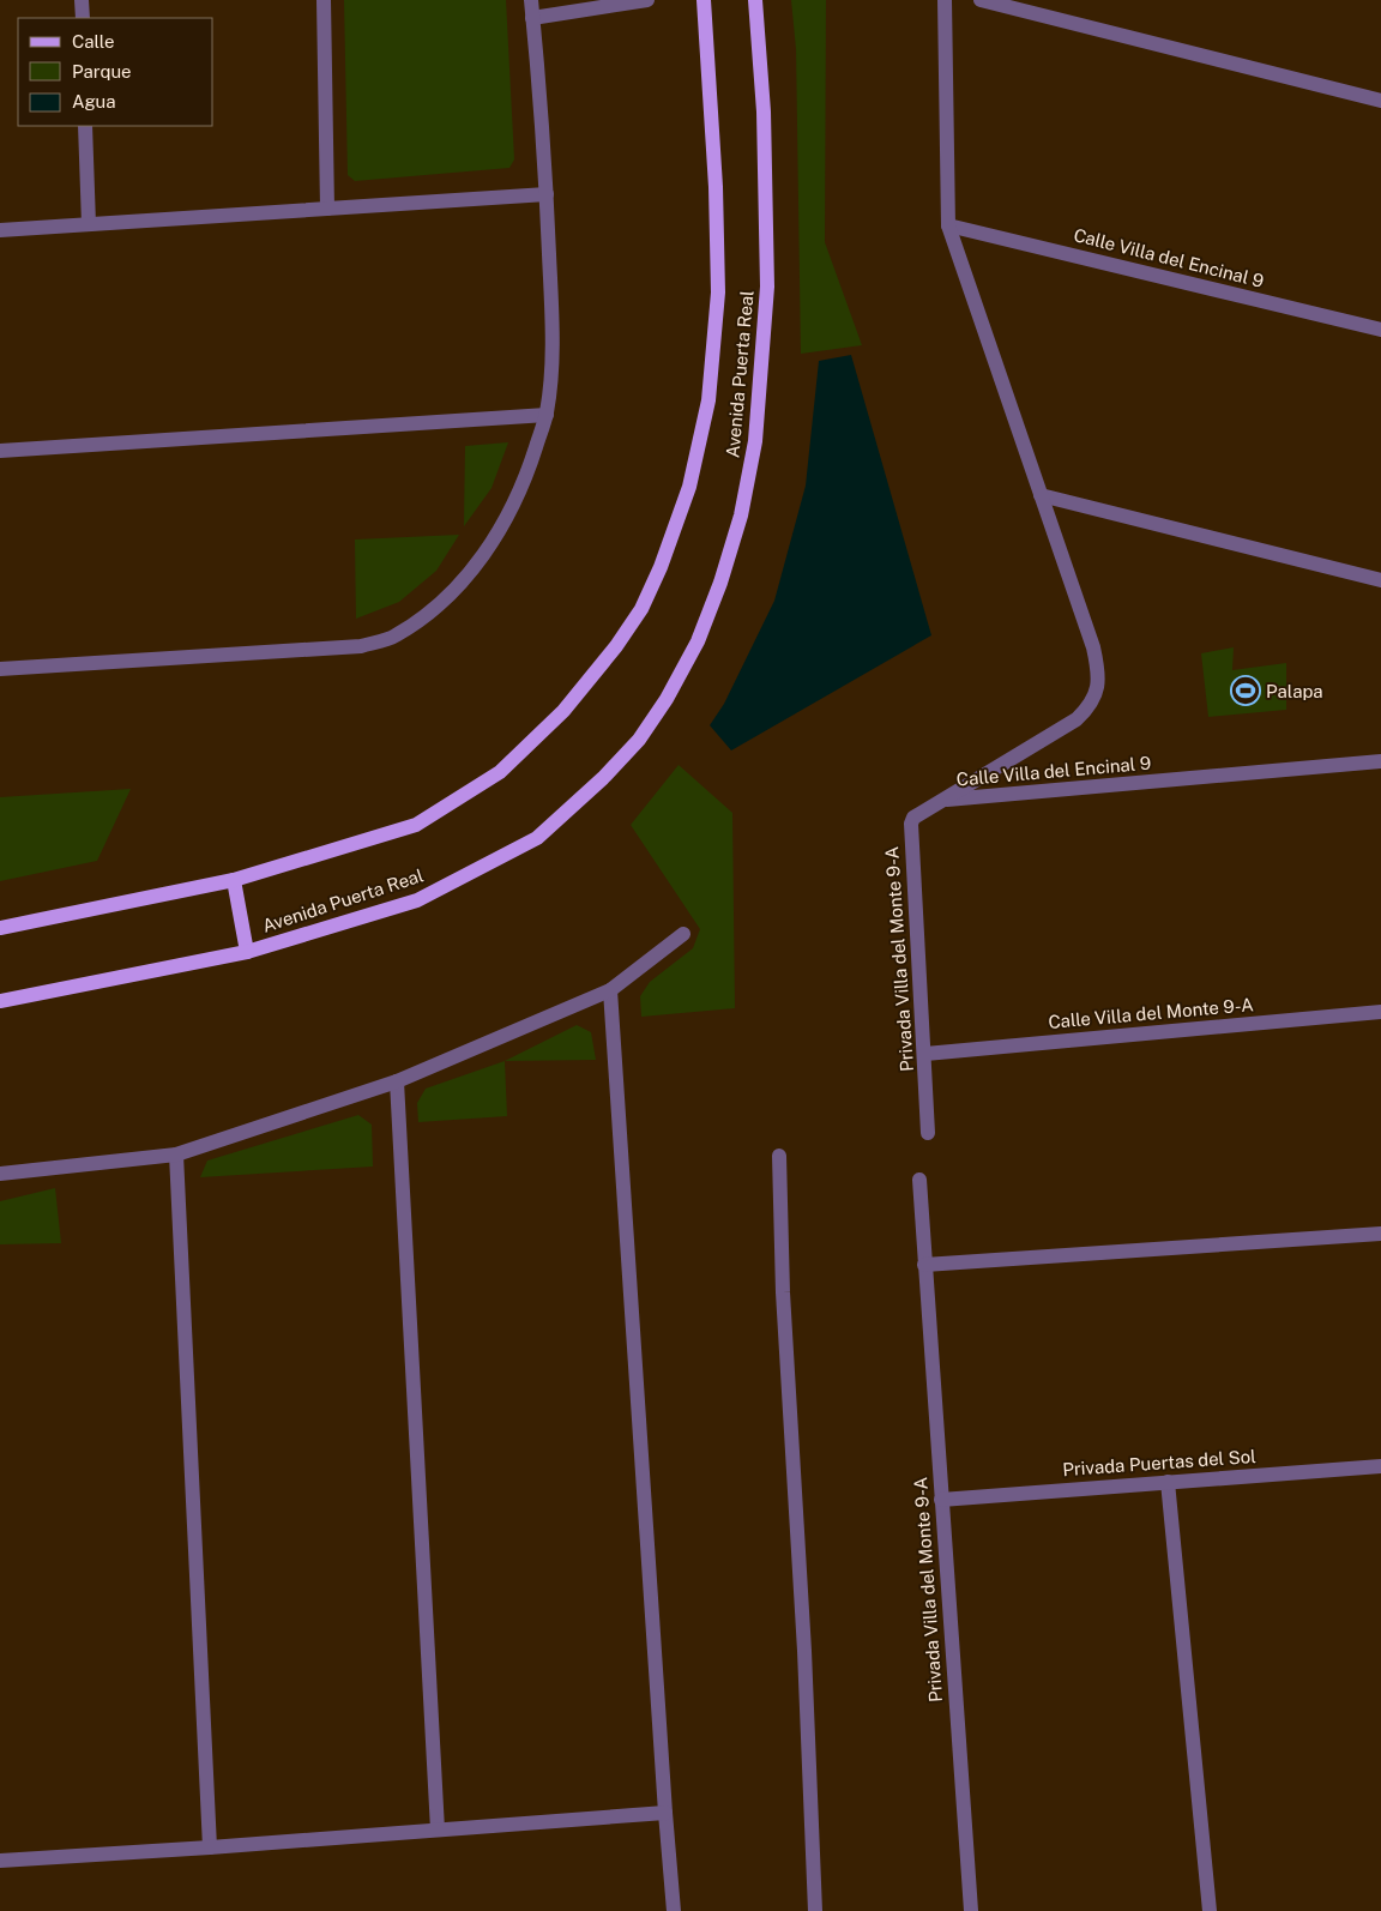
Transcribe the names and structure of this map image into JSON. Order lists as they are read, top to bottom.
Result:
{
  "streets": {
    "main road": ["Avenida Puerta Real"],
    "street": [
      "Calle Villa del Encinal 9",
      "Privada Villa del Monte 9-A",
      "Calle Villa del Monte 9-A",
      "Privada Puertas del Sol"
    ]
  },
  "crossings": [
    ["Calle Villa del Encinal 9", "Privada Villa del Monte 9-A"],
    ["Privada Villa del Monte 9-A", "Calle Villa del Monte 9-A"],
    ["Privada Villa del Monte 9-A", "Privada Puertas del Sol"]
  ],
  "places": {
    "sports": ["Palapa"]
  },
  "legend": ["Calle", "Parque", "Agua"]
}
